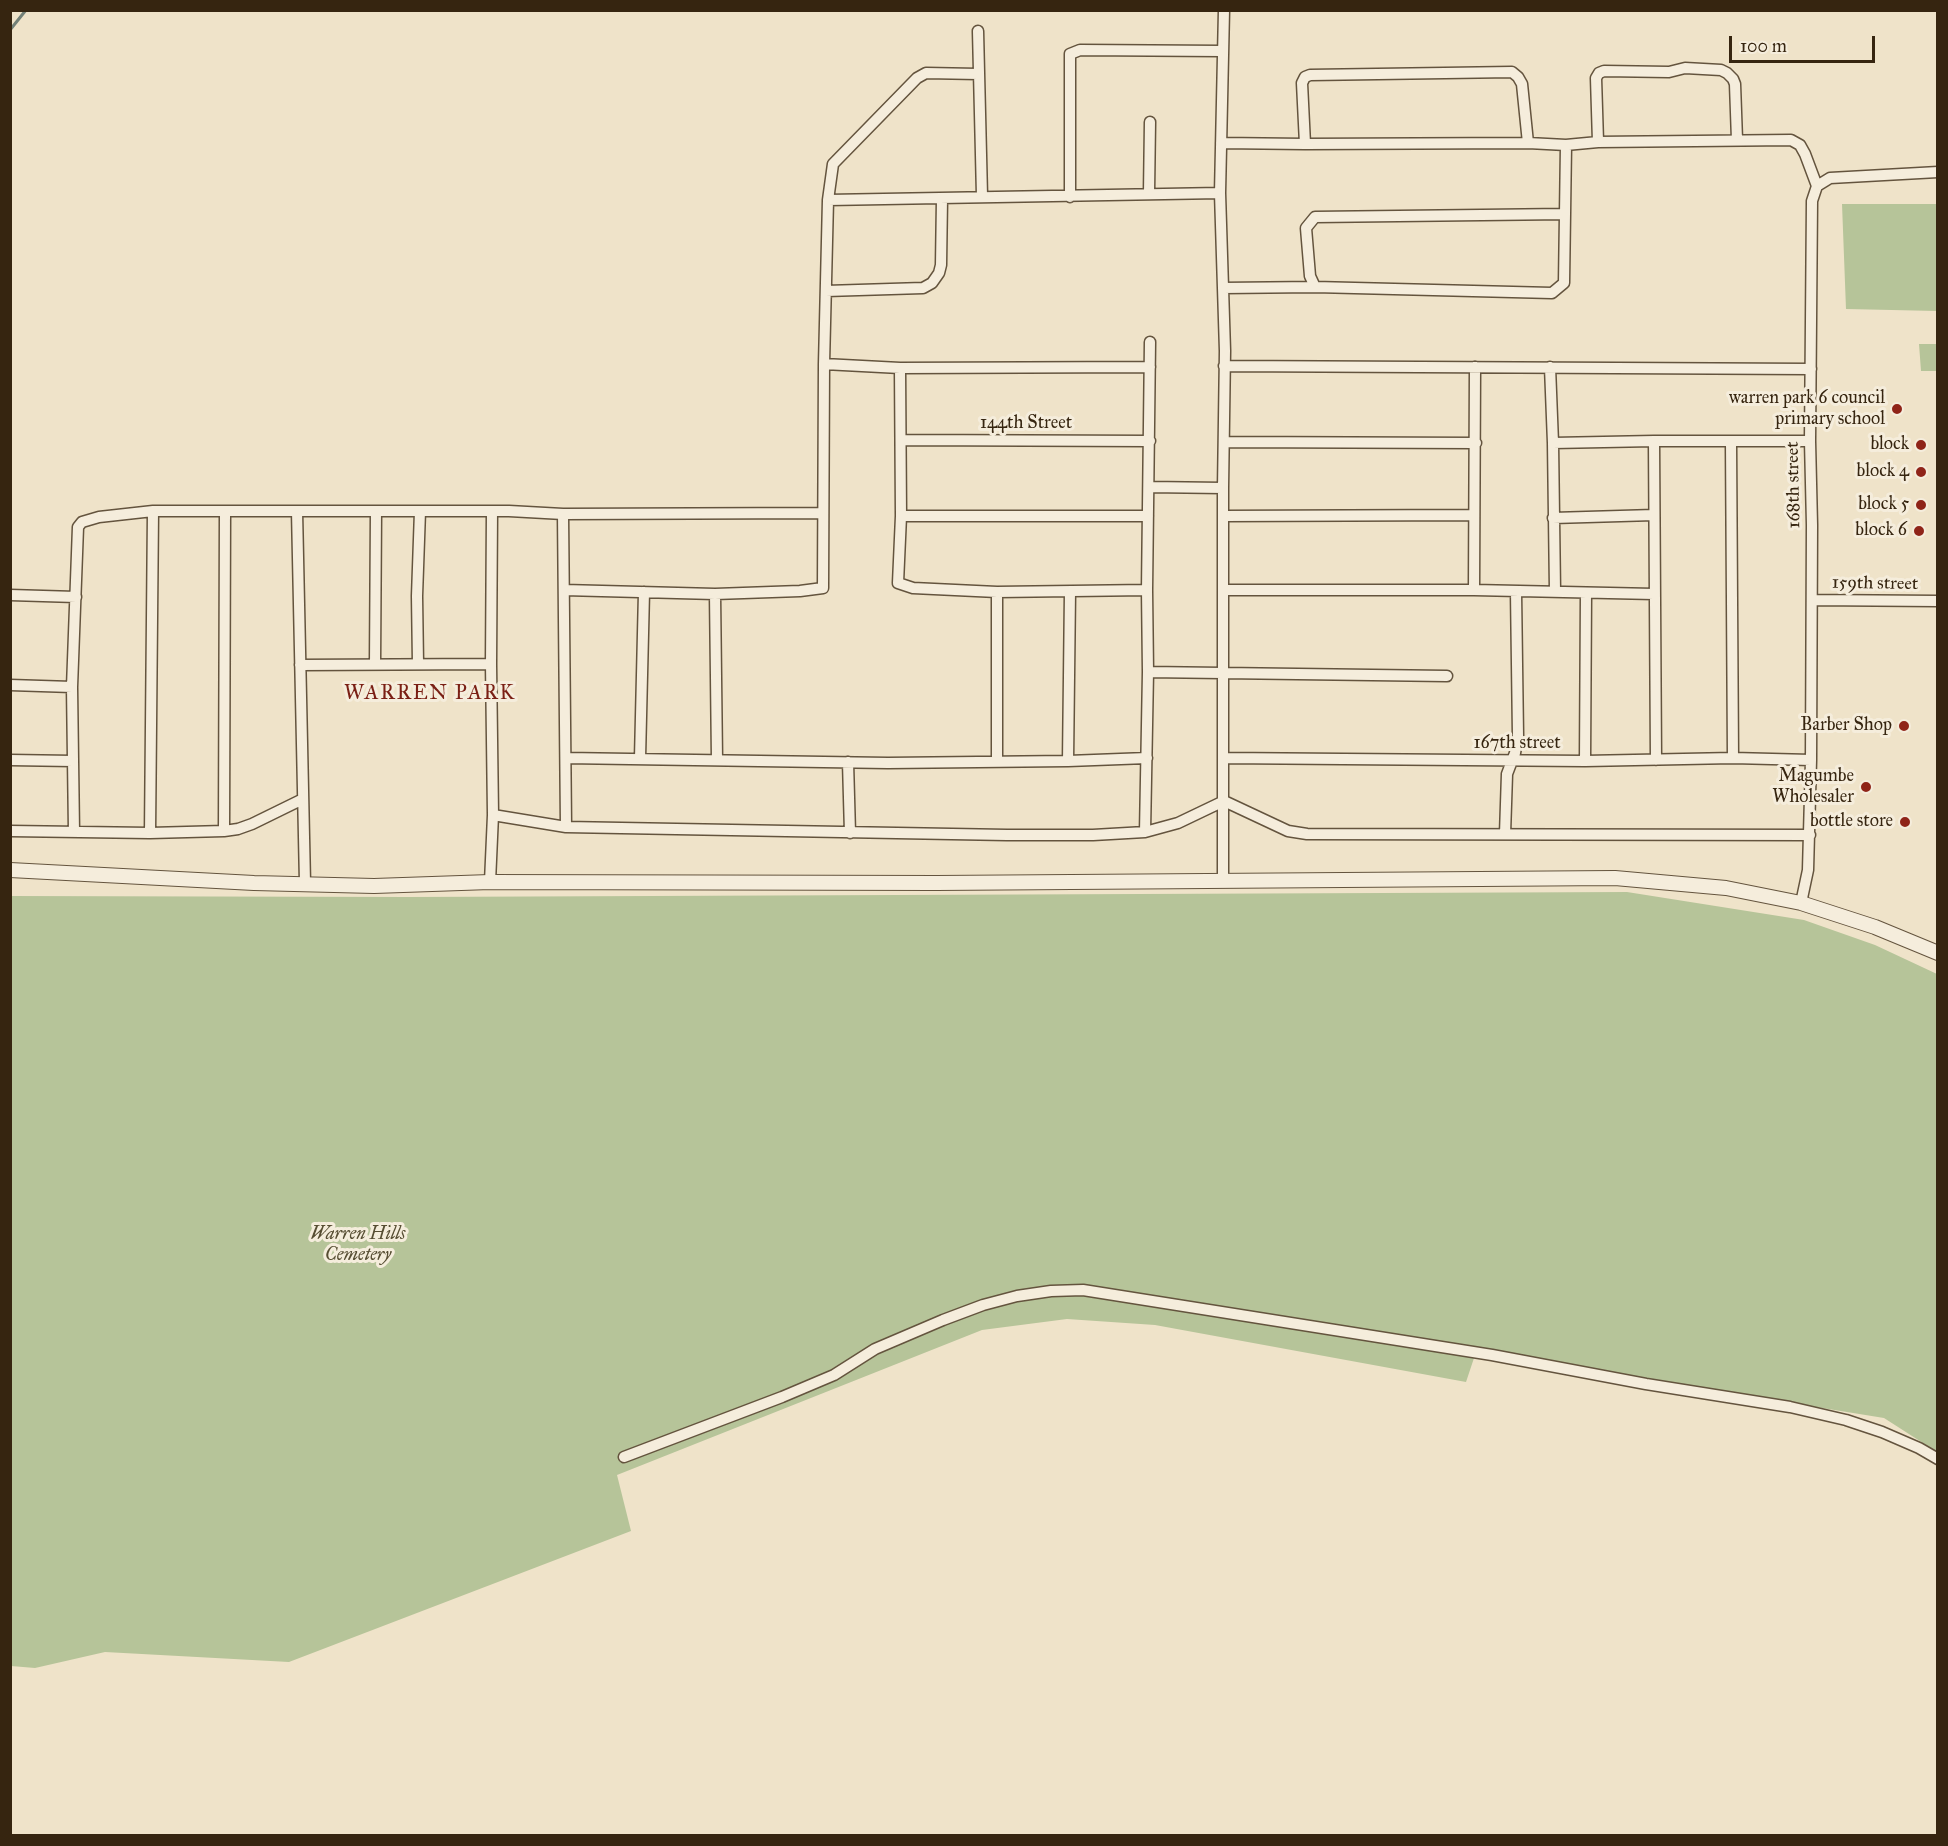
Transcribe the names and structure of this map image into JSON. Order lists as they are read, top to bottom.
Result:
{
  "streets": {
    "street": [
      "144th Street",
      "168th street",
      "159th street",
      "167th street"
    ]
  },
  "crossings": [
    ["168th street", "159th street"],
    ["168th street", "167th street"]
  ],
  "districts": ["WARREN PARK"],
  "parks": ["Warren Hills Cemetery"],
  "places": [
    "warren park 6 council primary school",
    "block",
    "block 4",
    "block 5",
    "block 6",
    "Barber Shop",
    "Magumbe Wholesaler",
    "bottle store"
  ],
  "scale_bar": "100 m"
}
